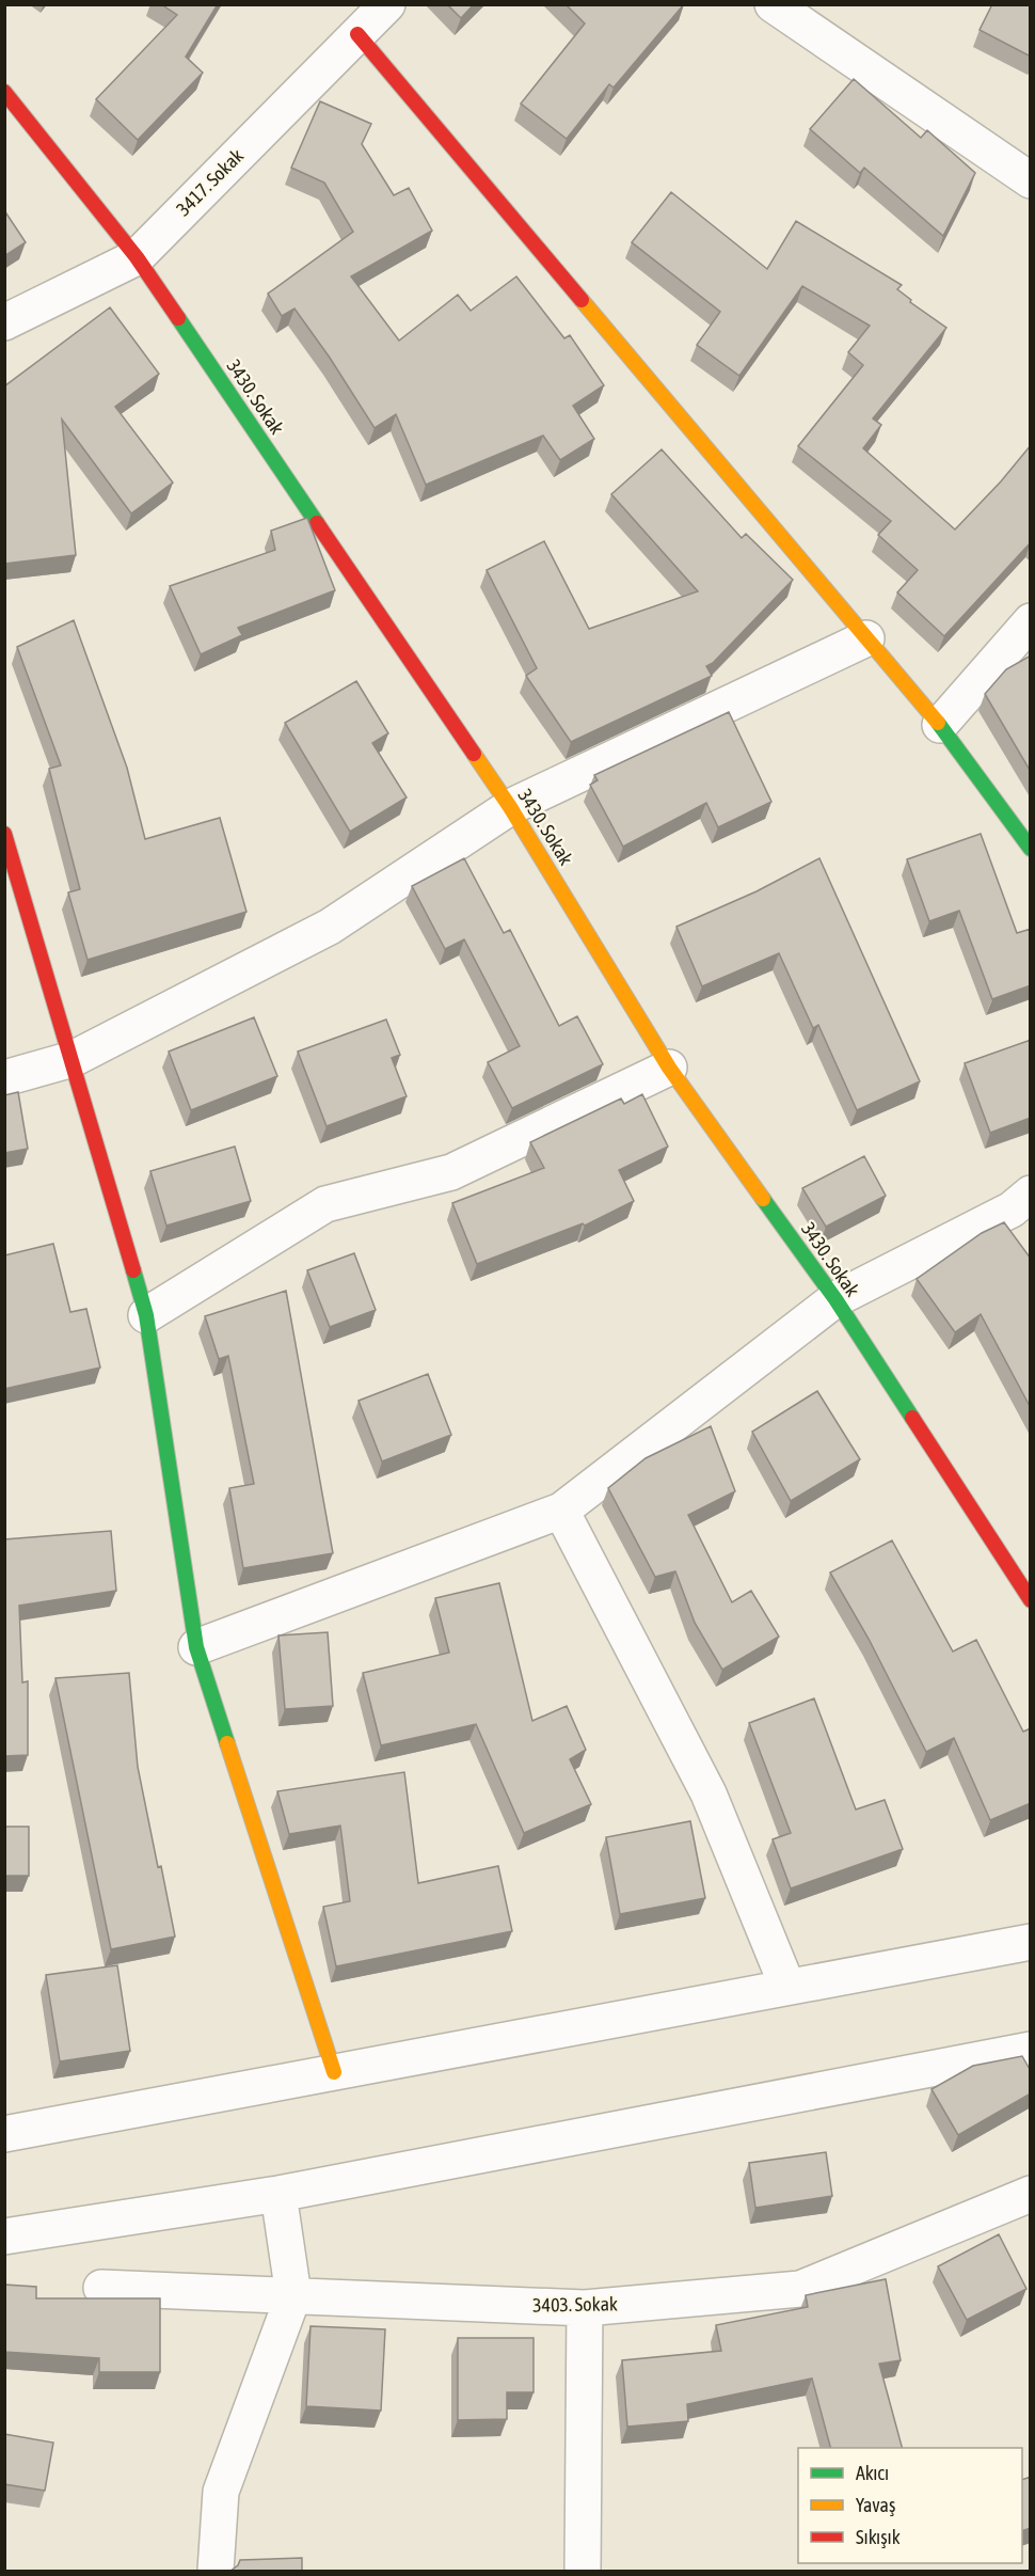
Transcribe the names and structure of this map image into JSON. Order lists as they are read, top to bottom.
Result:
{
  "streets": {
    "street": ["3417. Sokak", "3430. Sokak", "3403. Sokak"]
  },
  "crossings": [
    ["3417. Sokak", "3430. Sokak"]
  ],
  "legend": ["Akıcı", "Yavaş", "Sıkışık"]
}
